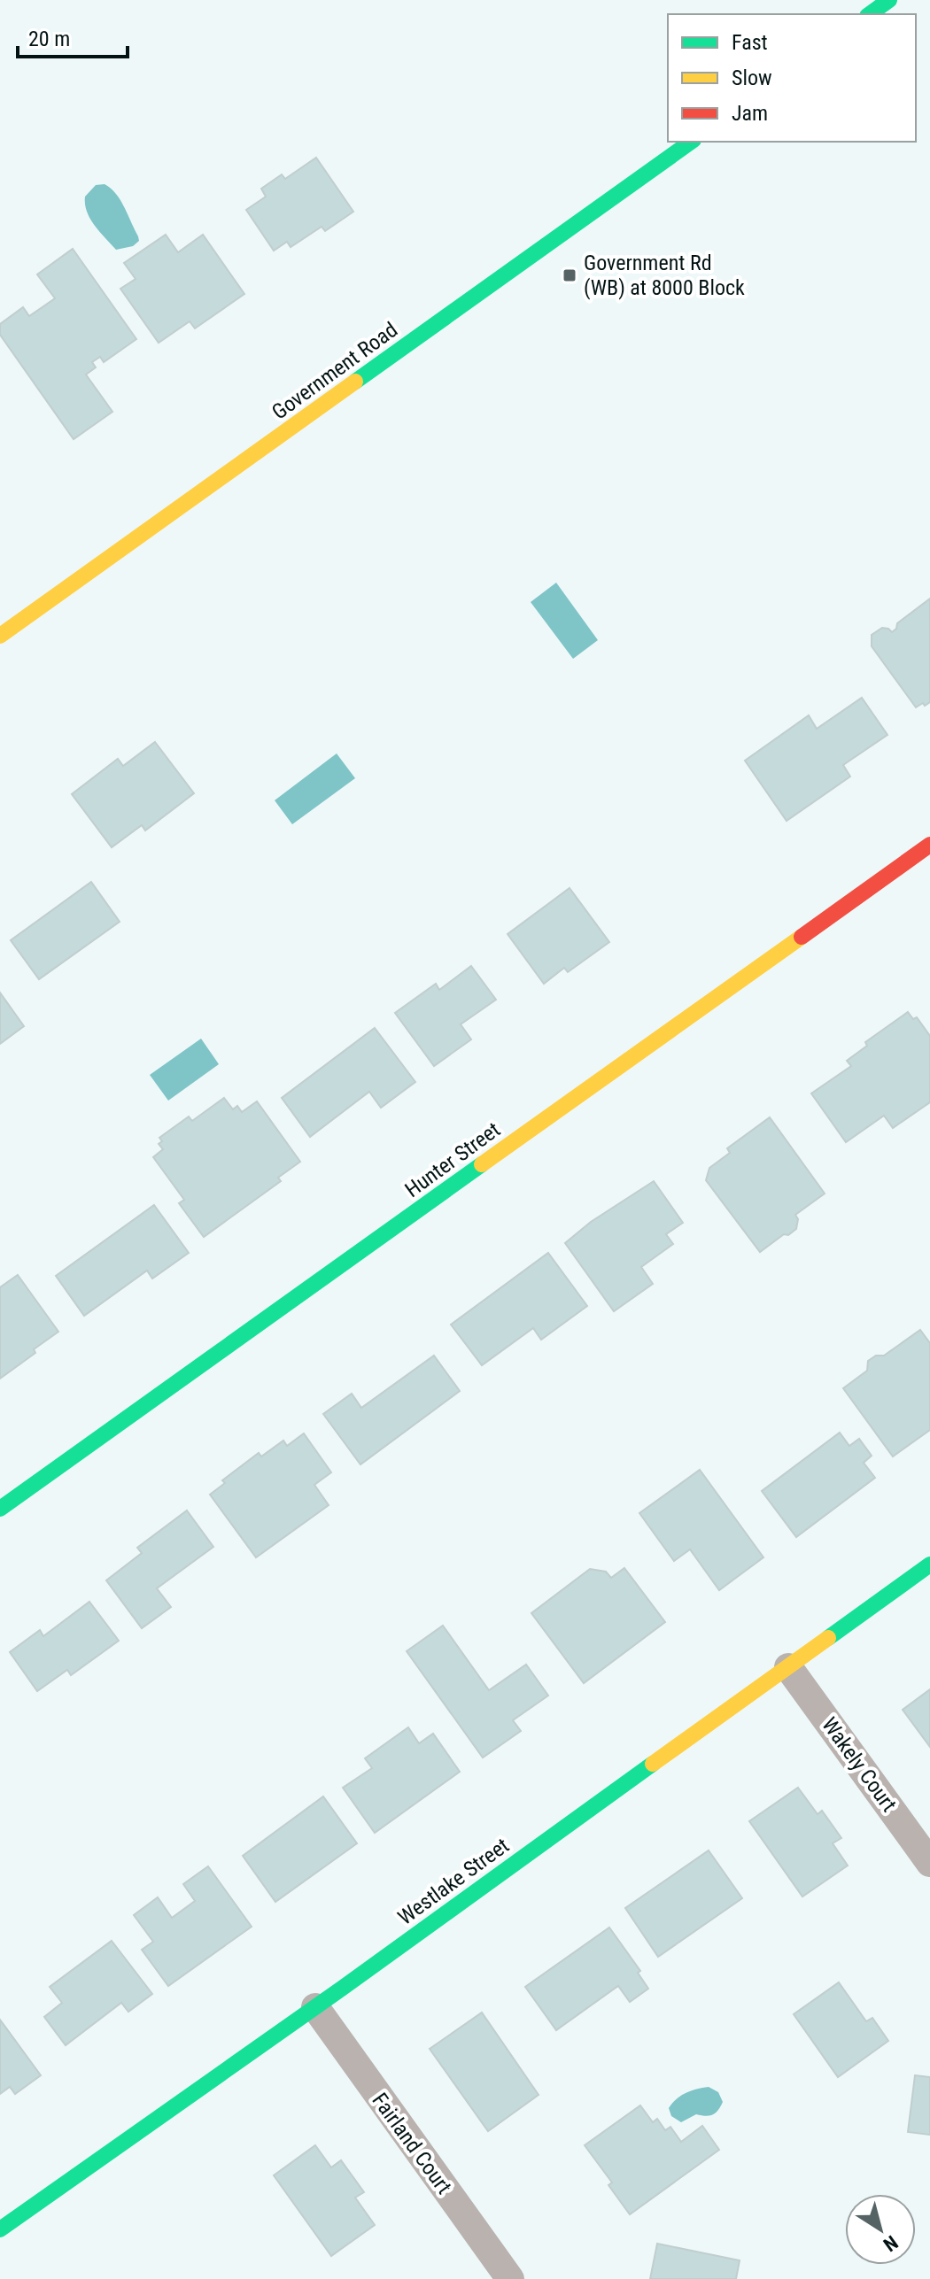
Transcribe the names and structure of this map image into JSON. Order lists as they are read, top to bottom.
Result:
{
  "streets": {
    "street": [
      "Government Road",
      "Hunter Street",
      "Wakely Court",
      "Westlake Street",
      "Fairland Court"
    ]
  },
  "crossings": [
    ["Wakely Court", "Westlake Street"],
    ["Westlake Street", "Fairland Court"]
  ],
  "places": {
    "transit": ["Government Rd (WB) at 8000 Block"]
  },
  "legend": ["Fast", "Slow", "Jam"],
  "scale_bar": "20 m",
  "north": "bottom right"
}
